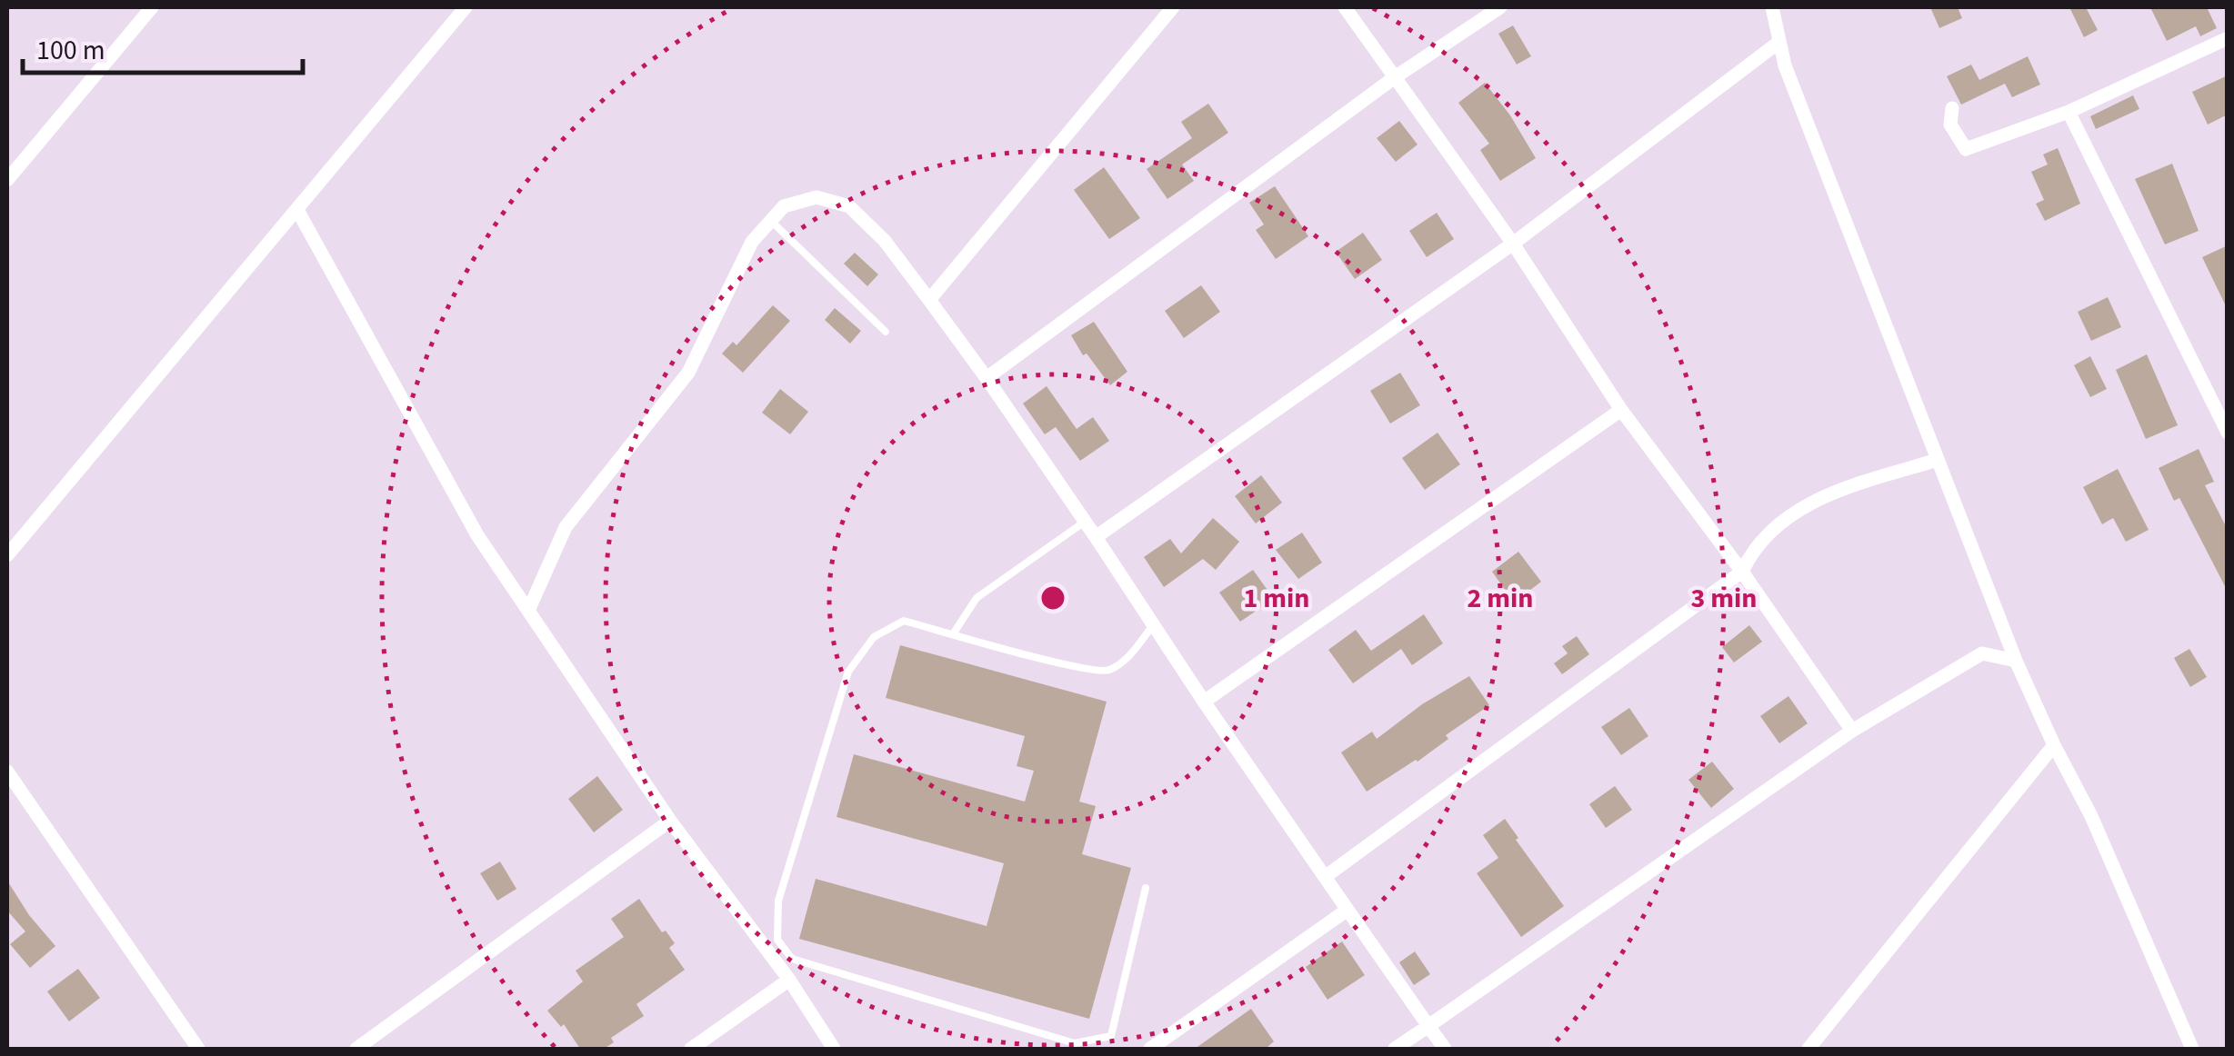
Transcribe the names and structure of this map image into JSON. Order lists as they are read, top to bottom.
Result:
{
  "scale_bar": "100 m",
  "rings": ["1 min", "2 min", "3 min"]
}
